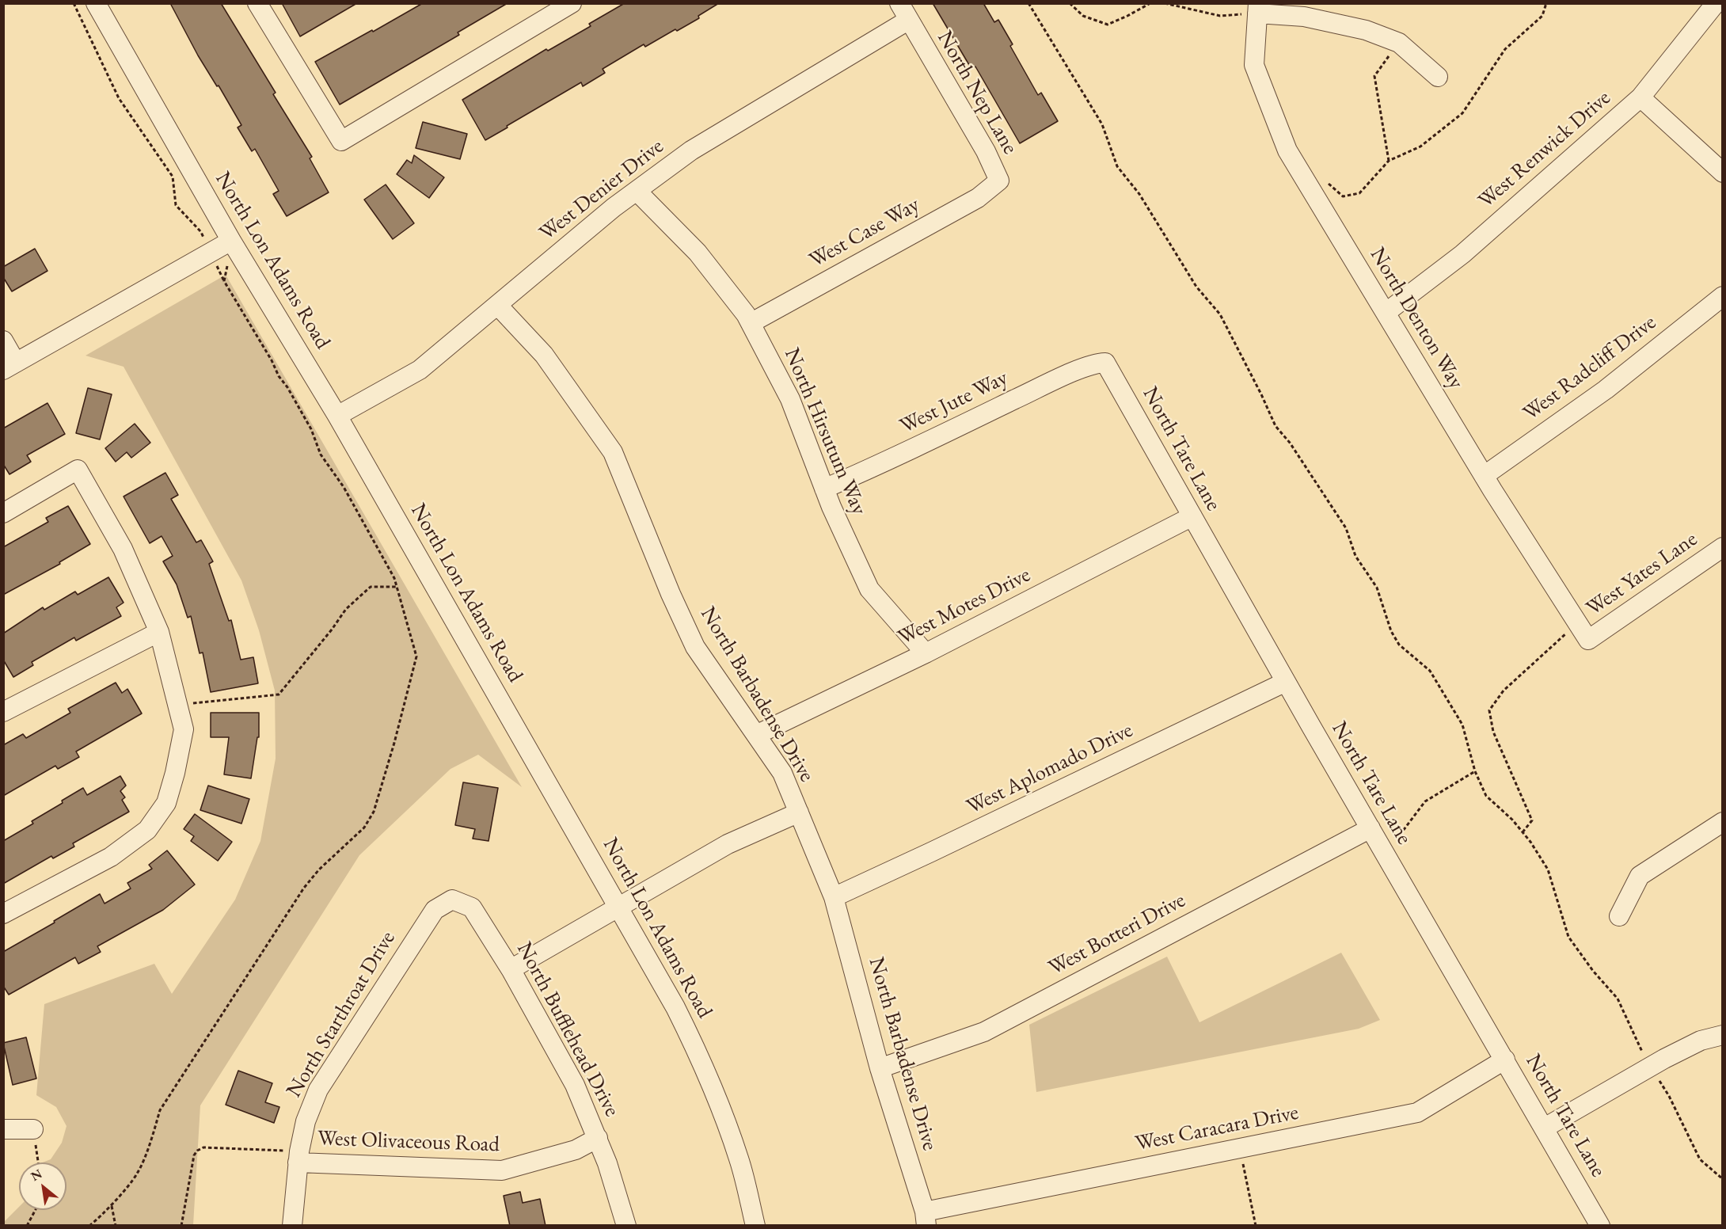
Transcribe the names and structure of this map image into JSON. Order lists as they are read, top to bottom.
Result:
{
  "streets": {
    "street": [
      "North Nep Lane",
      "West Renwick Drive",
      "West Denier Drive",
      "West Case Way",
      "North Lon Adams Road",
      "North Denton Way",
      "West Radcliff Drive",
      "West Jute Way",
      "North Hirsutum Way",
      "North Tare Lane",
      "West Yates Lane",
      "West Motes Drive",
      "North Barbadense Drive",
      "West Aplomado Drive",
      "West Botteri Drive",
      "North Starthroat Drive",
      "North Bufflehead Drive",
      "West Caracara Drive",
      "West Olivaceous Road"
    ]
  },
  "crossings": [
    ["North Nep Lane", "West Denier Drive"],
    ["North Nep Lane", "West Case Way"],
    ["West Renwick Drive", "North Denton Way"],
    ["West Denier Drive", "North Lon Adams Road"],
    ["West Denier Drive", "North Hirsutum Way"],
    ["West Denier Drive", "North Barbadense Drive"],
    ["West Case Way", "North Hirsutum Way"],
    ["North Denton Way", "West Radcliff Drive"],
    ["North Denton Way", "West Yates Lane"],
    ["West Jute Way", "North Hirsutum Way"],
    ["West Jute Way", "North Tare Lane"],
    ["North Hirsutum Way", "West Motes Drive"],
    ["North Tare Lane", "West Motes Drive"],
    ["North Tare Lane", "West Aplomado Drive"],
    ["North Tare Lane", "West Botteri Drive"],
    ["North Tare Lane", "West Caracara Drive"],
    ["West Motes Drive", "North Barbadense Drive"],
    ["North Barbadense Drive", "West Aplomado Drive"],
    ["North Barbadense Drive", "West Botteri Drive"],
    ["North Barbadense Drive", "West Caracara Drive"],
    ["North Starthroat Drive", "North Bufflehead Drive"],
    ["North Starthroat Drive", "West Olivaceous Road"],
    ["North Bufflehead Drive", "West Olivaceous Road"]
  ],
  "north": "top left"
}
